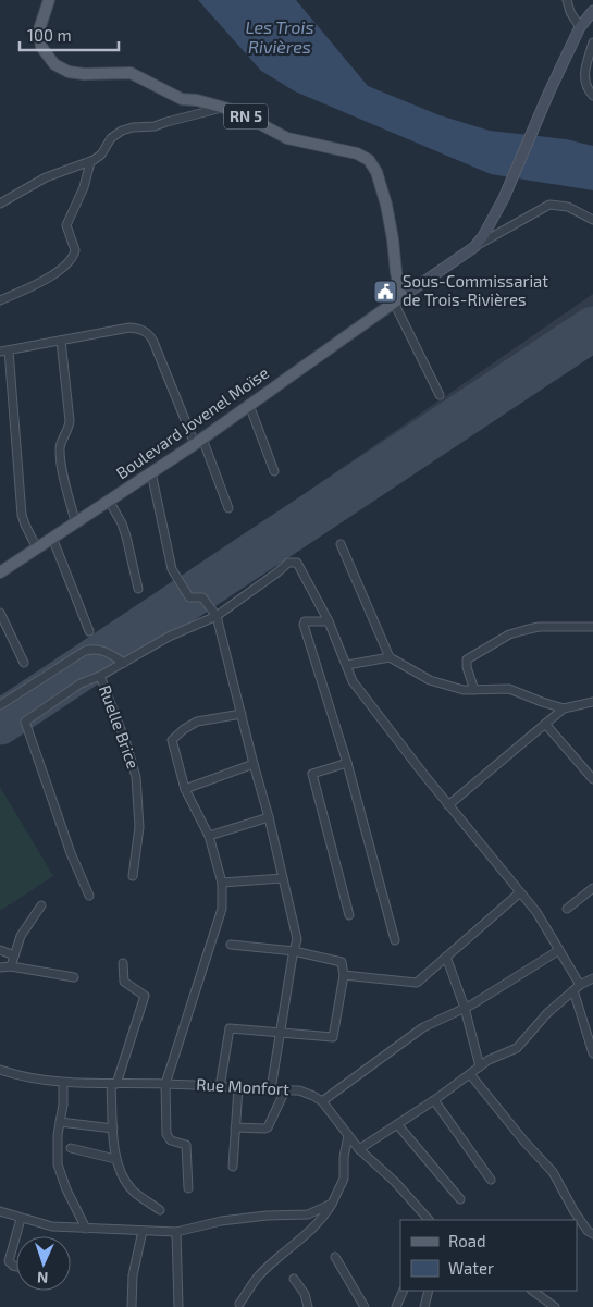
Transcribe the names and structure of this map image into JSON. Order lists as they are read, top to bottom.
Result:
{
  "streets": {
    "main road": ["RN 5", "Boulevard Jovenel Moïse"],
    "street": ["Ruelle Brice", "Rue Monfort"]
  },
  "crossings": [
    ["RN 5", "Boulevard Jovenel Moïse"]
  ],
  "water": ["Les Trois Rivières"],
  "places": {
    "public building": ["Sous-Commissariat de Trois-Rivières"]
  },
  "legend": ["Road", "Water"],
  "scale_bar": "100 m",
  "north": "bottom"
}
